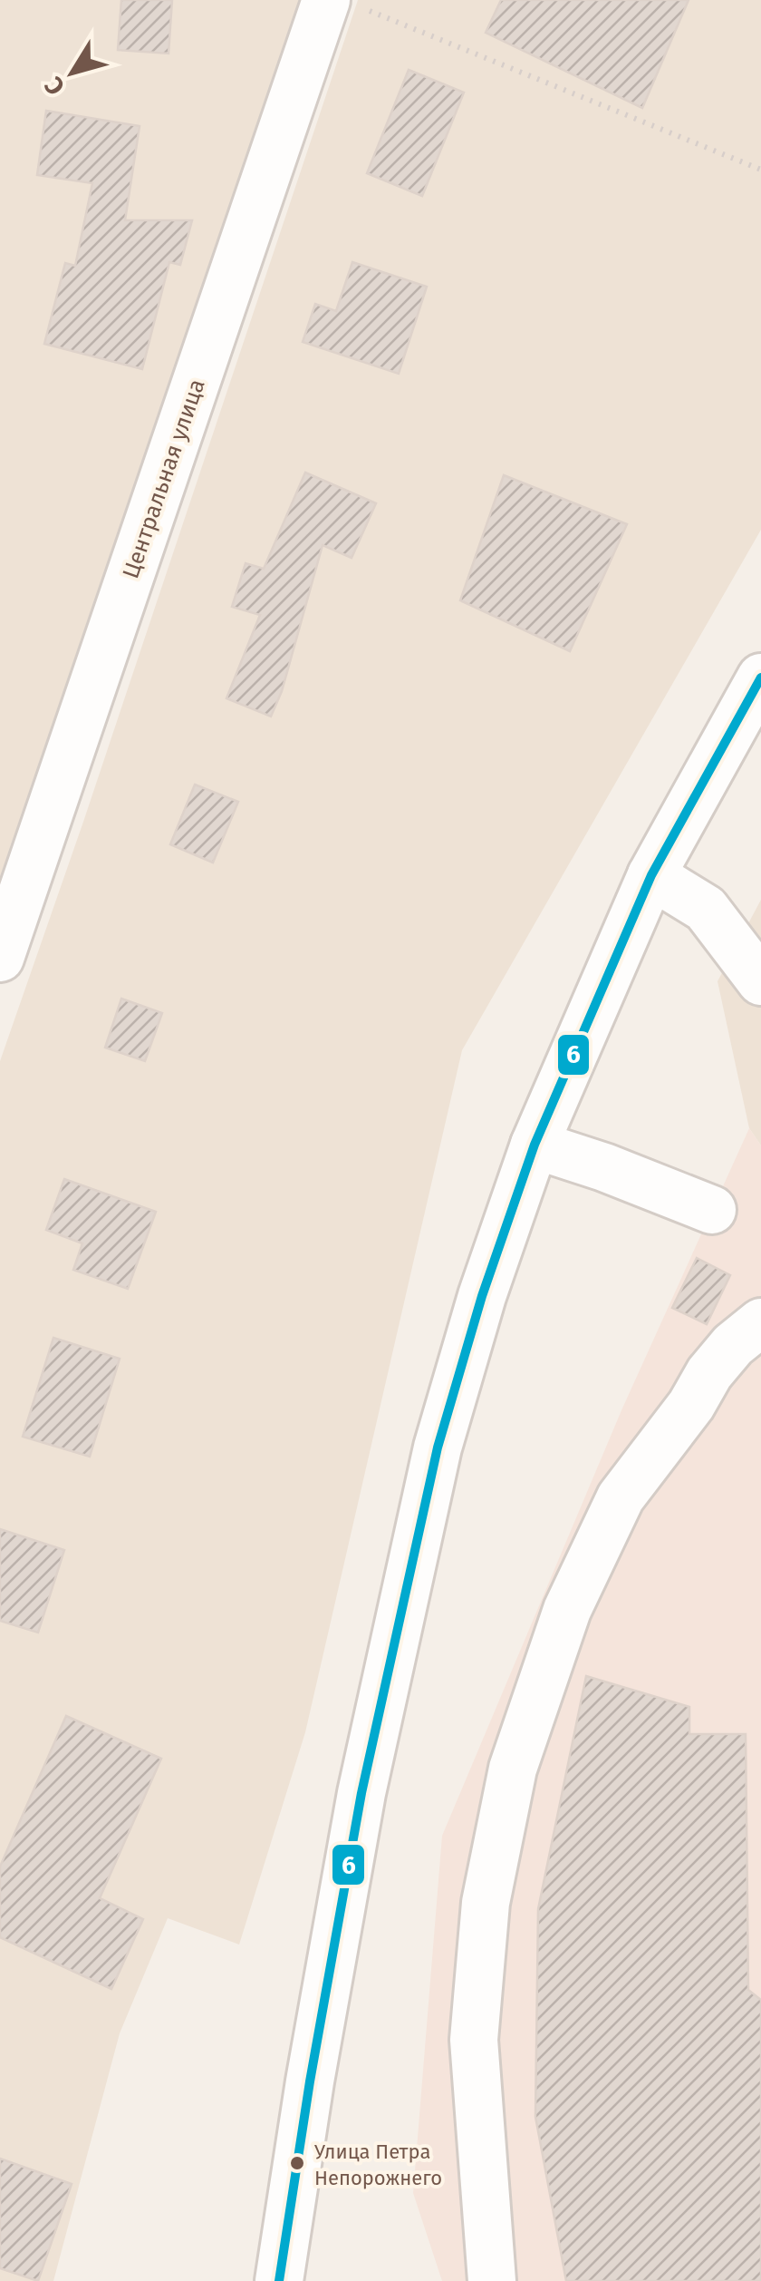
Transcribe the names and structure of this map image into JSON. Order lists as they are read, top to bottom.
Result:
{
  "streets": {
    "street": ["Центральная улица"]
  },
  "places": ["Улица Петра Непорожнего"],
  "lines": ["transit line 6"],
  "north": "bottom left"
}
